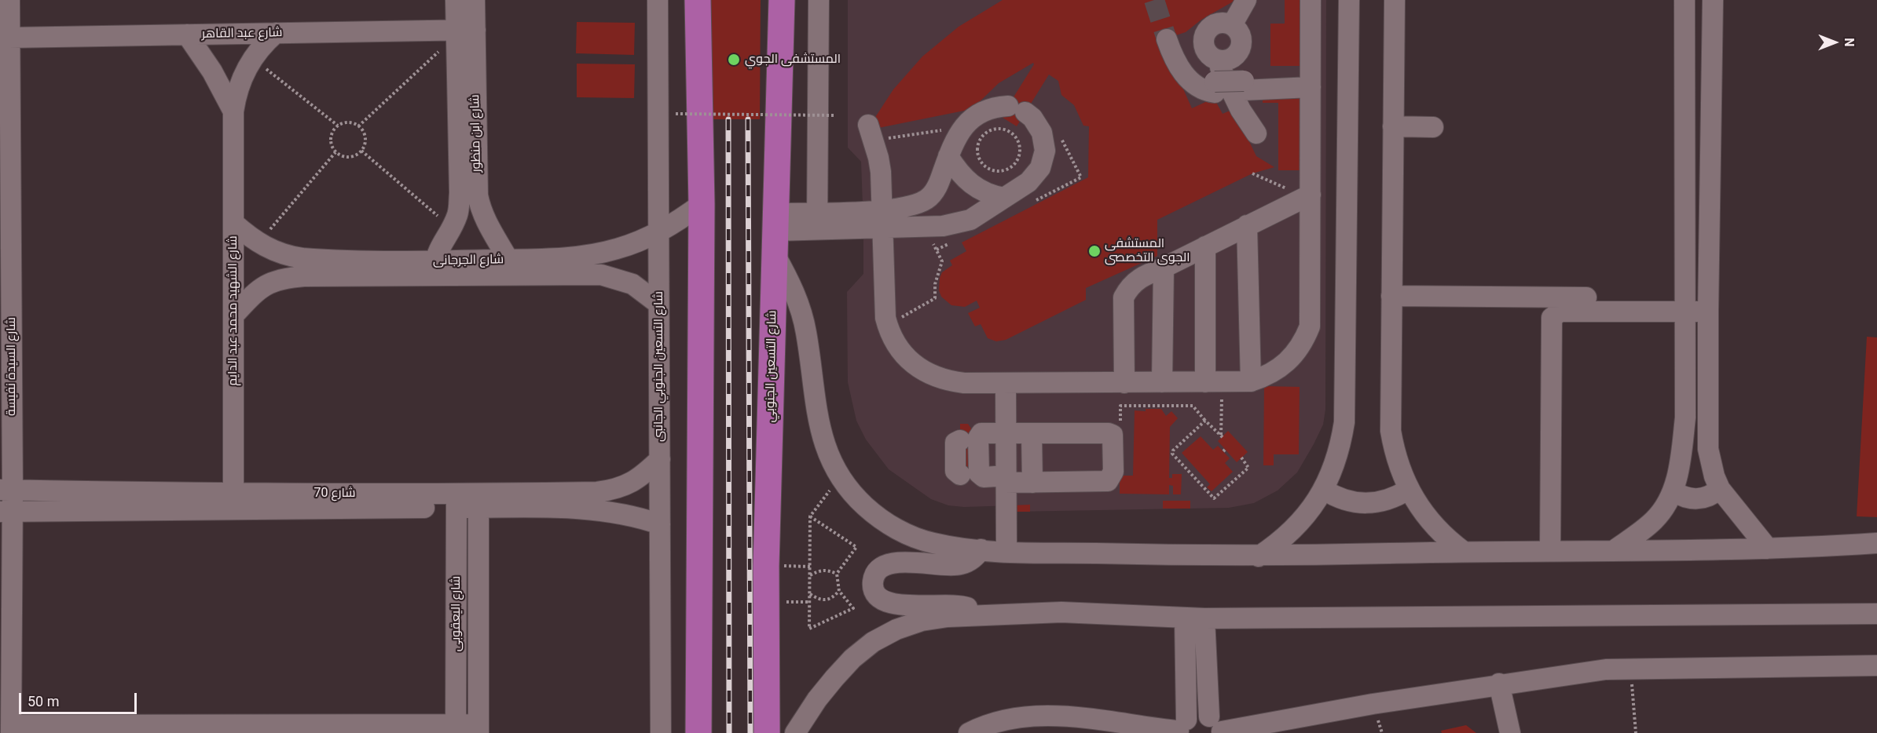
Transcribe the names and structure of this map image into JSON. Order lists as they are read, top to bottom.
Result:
{
  "streets": {
    "highway": ["شارع التسعين الجنوبي"],
    "street": [
      "شارع عبد القاهر",
      "شارع ابن منظور",
      "شارع الجرجانى",
      "شارع الشهيد محمد عبد الدايم",
      "شارع السيدة نفيسة",
      "شارع التسعين الجنوبي الجانبى",
      "شارع 70",
      "شارع اليعقوبى"
    ]
  },
  "crossings": [
    ["شارع عبد القاهر", "شارع ابن منظور"],
    ["شارع عبد القاهر", "شارع الشهيد محمد عبد الدايم"],
    ["شارع عبد القاهر", "شارع السيدة نفيسة"],
    ["شارع ابن منظور", "شارع الجرجانى"],
    ["شارع الجرجانى", "شارع الشهيد محمد عبد الدايم"],
    ["شارع الجرجانى", "شارع التسعين الجنوبي الجانبى"],
    ["شارع الشهيد محمد عبد الدايم", "شارع 70"],
    ["شارع السيدة نفيسة", "شارع 70"],
    ["شارع التسعين الجنوبي الجانبى", "شارع 70"],
    ["شارع 70", "شارع اليعقوبى"]
  ],
  "places": ["المستشفى الجوي", "المستشفى الجوى التخصصى"],
  "scale_bar": "50 m",
  "north": "right"
}
